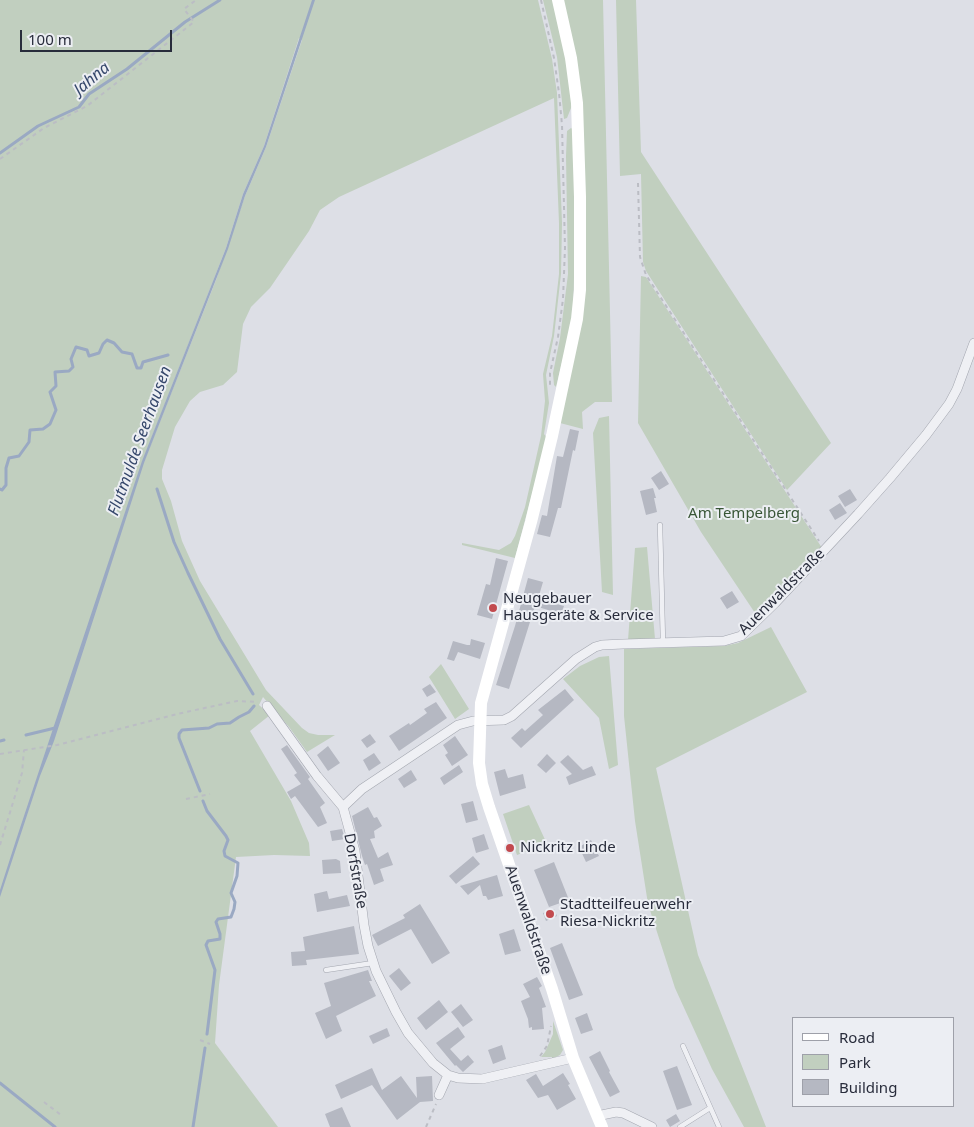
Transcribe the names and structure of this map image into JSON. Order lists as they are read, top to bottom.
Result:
{
  "streets": {
    "street": ["Auenwaldstraße", "Dorfstraße"]
  },
  "water": ["Jahna", "Flutmulde Seerhausen"],
  "parks": ["Am Tempelberg"],
  "places": ["Neugebauer Hausgeräte & Service", "Nickritz Linde", "Stadtteilfeuerwehr Riesa-Nickritz"],
  "legend": ["Road", "Park", "Building"],
  "scale_bar": "100 m"
}
